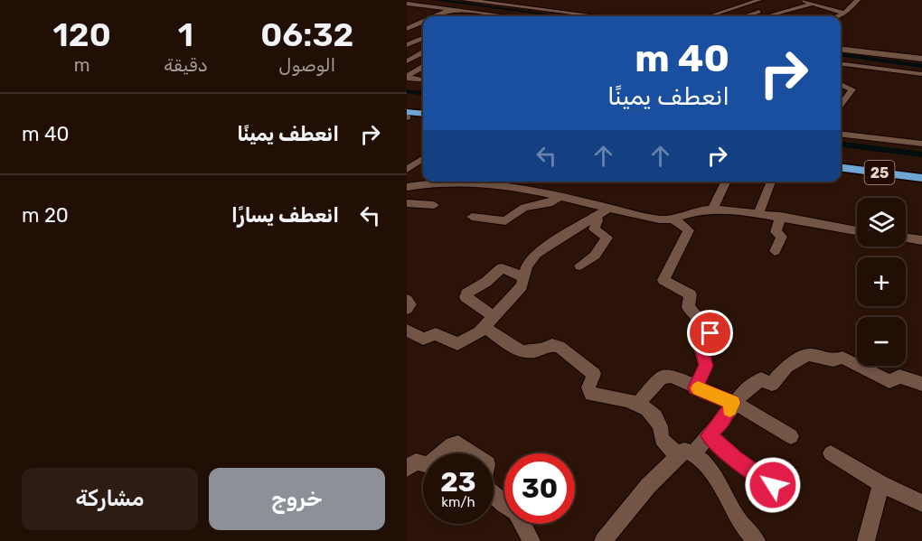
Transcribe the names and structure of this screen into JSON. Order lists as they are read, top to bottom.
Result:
{
  "streets": {
    "highway": ["25"]
  },
  "page": {
    "eta": [
      "06:32",
      "الوصول",
      "1",
      "دقيقة",
      "120",
      "m"
    ],
    "turn": ["40 m", "انعطف يمينًا"],
    "list": [
      {
        "name": "انعطف يمينًا",
        "value": "40 m"
      },
      {
        "name": "انعطف يسارًا",
        "value": "20 m"
      }
    ],
    "map_buttons": ["+", "−"],
    "speed": "23 km/h",
    "limit": "30",
    "buttons": ["خروج", "مشاركة"]
  }
}
